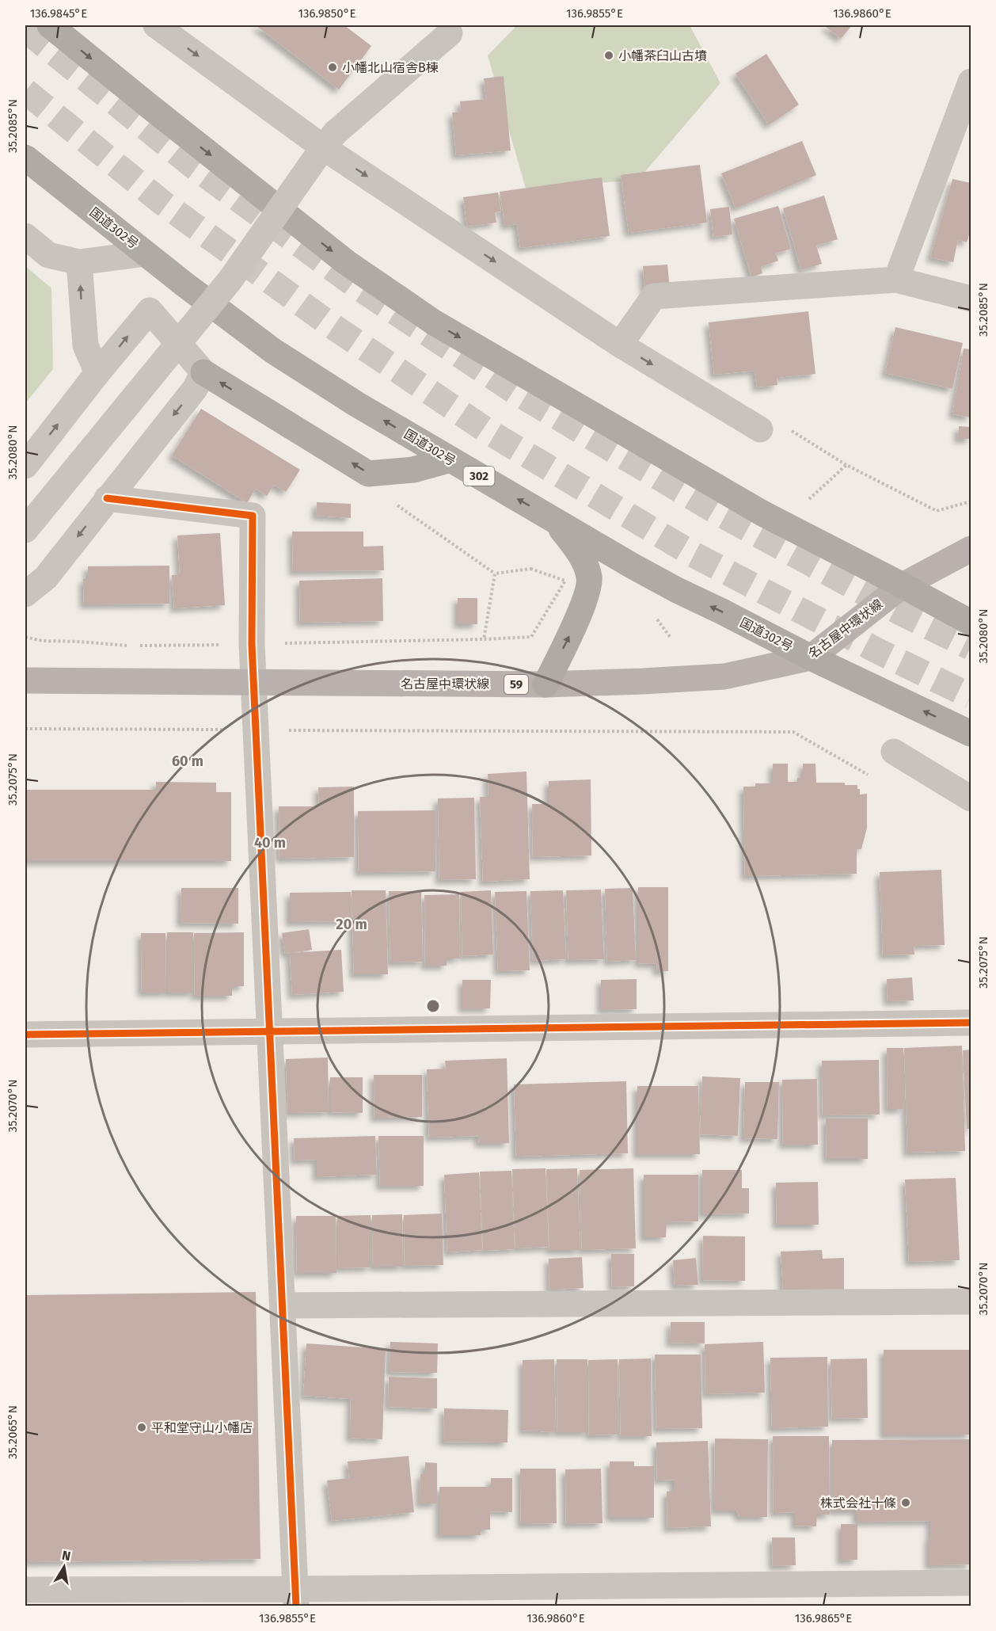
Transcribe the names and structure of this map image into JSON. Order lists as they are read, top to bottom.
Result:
{
  "streets": {
    "highway": ["国道302号", "302"],
    "main road": ["名古屋中環状線", "59"]
  },
  "crossings": [
    ["国道302号", "名古屋中環状線"]
  ],
  "places": [
    "小幡茶臼山古墳",
    "小幡北山宿舎B棟",
    "平和堂守山小幡店",
    "株式会社十條"
  ],
  "north": "top",
  "coordinates": [
    "136.9845°E",
    "136.9850°E",
    "136.9855°E",
    "136.9860°E",
    "35.2085°N",
    "35.2080°N",
    "35.2075°N",
    "35.2070°N",
    "35.2065°N",
    "136.9865°E"
  ],
  "rings": ["60 m", "40 m", "20 m"]
}
